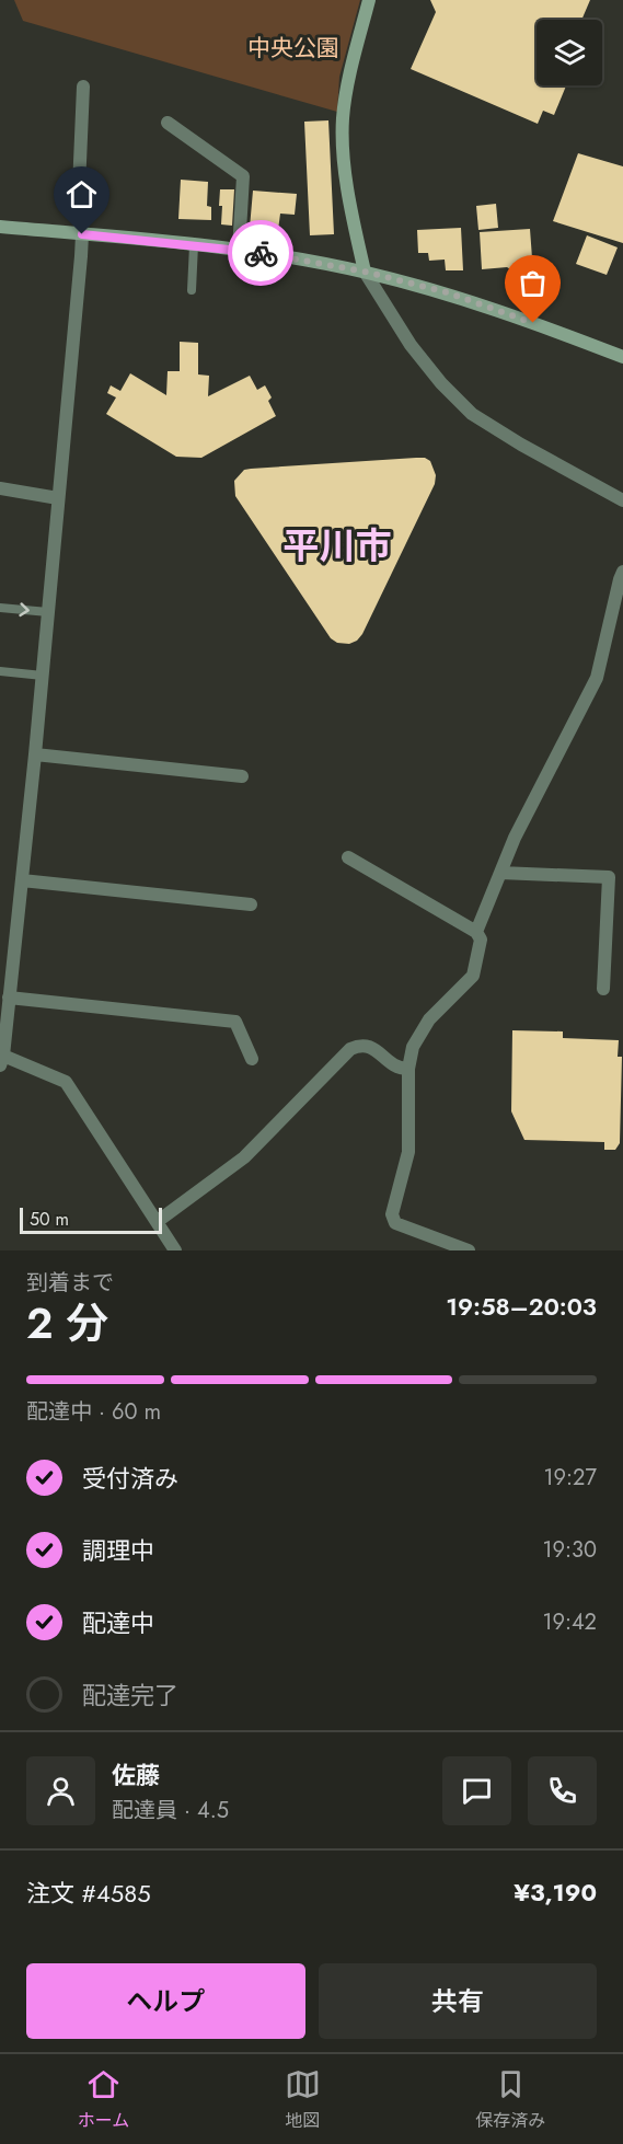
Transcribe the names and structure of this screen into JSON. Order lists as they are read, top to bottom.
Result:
{
  "districts": ["平川市"],
  "parks": ["中央公園"],
  "scale_bar": "50 m",
  "page": {
    "scale": "50 m",
    "heading": ["2 分", "到着まで", "19:58–20:03"],
    "panel": [
      "佐藤",
      "配達員 · 4.5",
      "注文 #4585",
      "¥3,190"
    ],
    "bar": "配達中 · 60 m",
    "list": [
      ["受付済み", "19:27"],
      ["調理中", "19:30"],
      ["配達中", "19:42"],
      "配達完了"
    ],
    "buttons": ["ヘルプ", "共有"],
    "tabs": ["ホーム", "地図", "保存済み"]
  }
}
